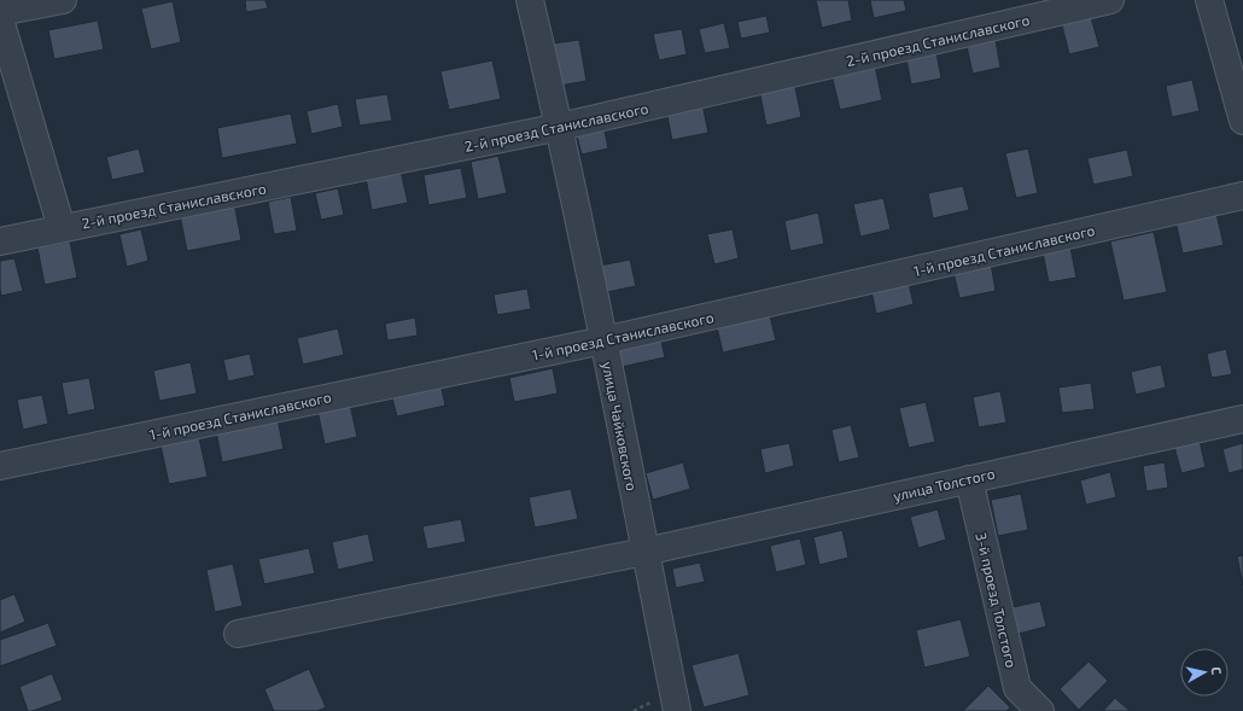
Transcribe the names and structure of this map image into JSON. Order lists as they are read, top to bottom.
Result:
{
  "streets": {
    "street": [
      "2-й проезд Станиславского",
      "1-й проезд Станиславского",
      "улица Чайковского",
      "улица Толстого",
      "3-й проезд Толстого"
    ]
  },
  "crossings": [
    ["2-й проезд Станиславского", "улица Чайковского"],
    ["1-й проезд Станиславского", "улица Чайковского"],
    ["улица Чайковского", "улица Толстого"],
    ["улица Толстого", "3-й проезд Толстого"]
  ],
  "north": "right"
}
